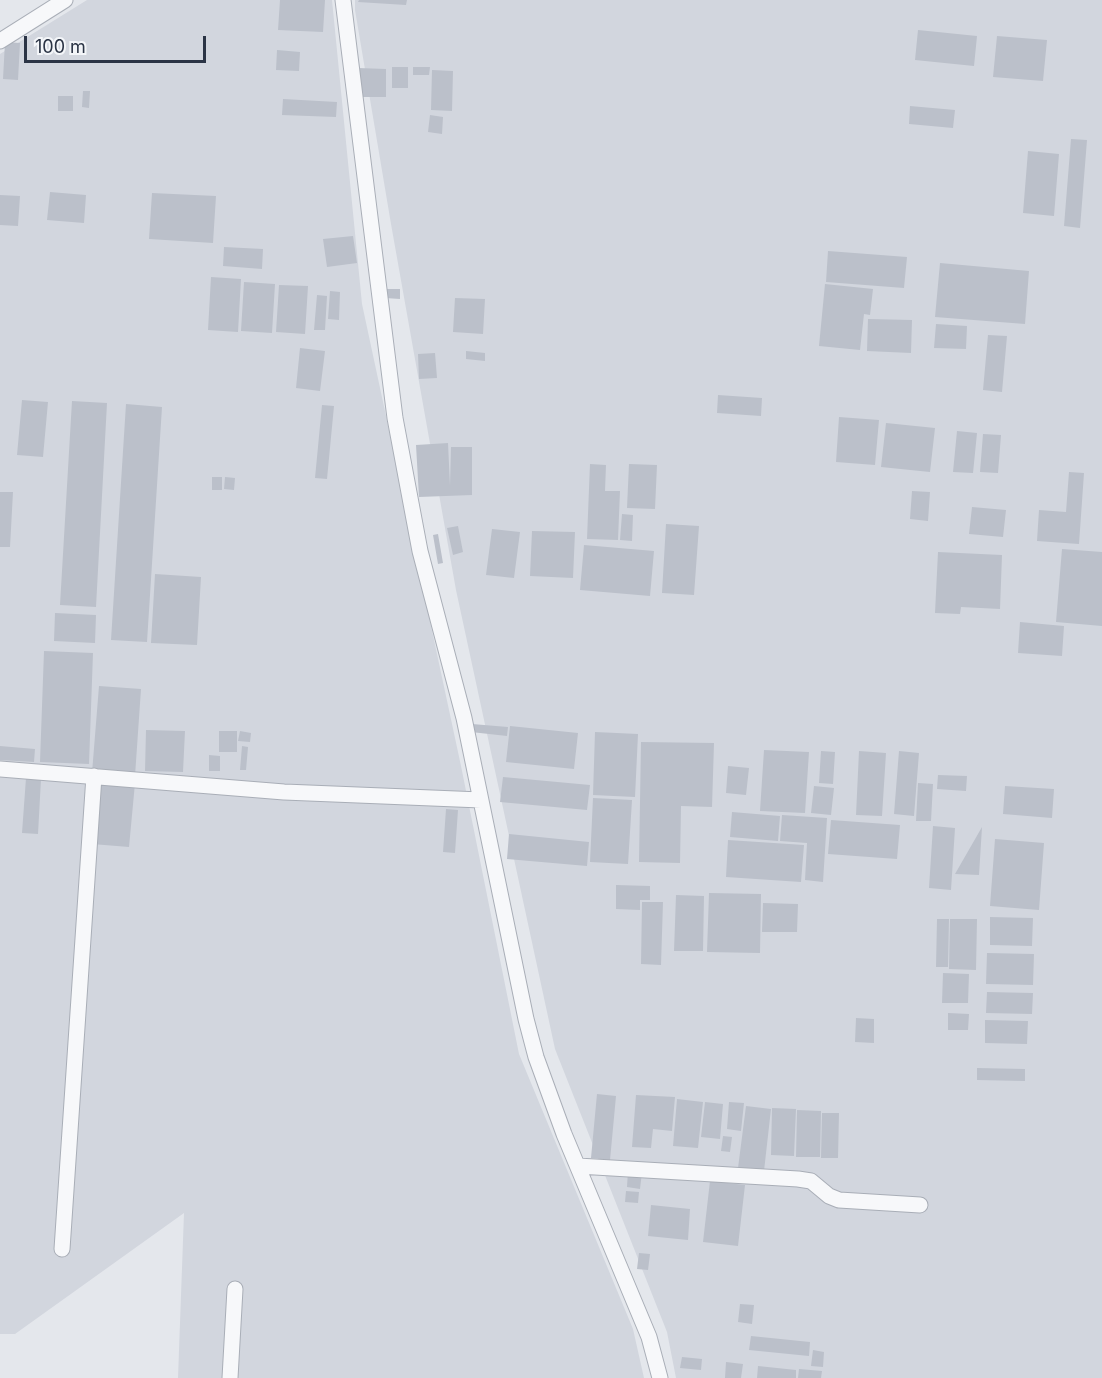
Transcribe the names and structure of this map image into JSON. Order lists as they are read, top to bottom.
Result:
{
  "scale_bar": "100 m"
}
